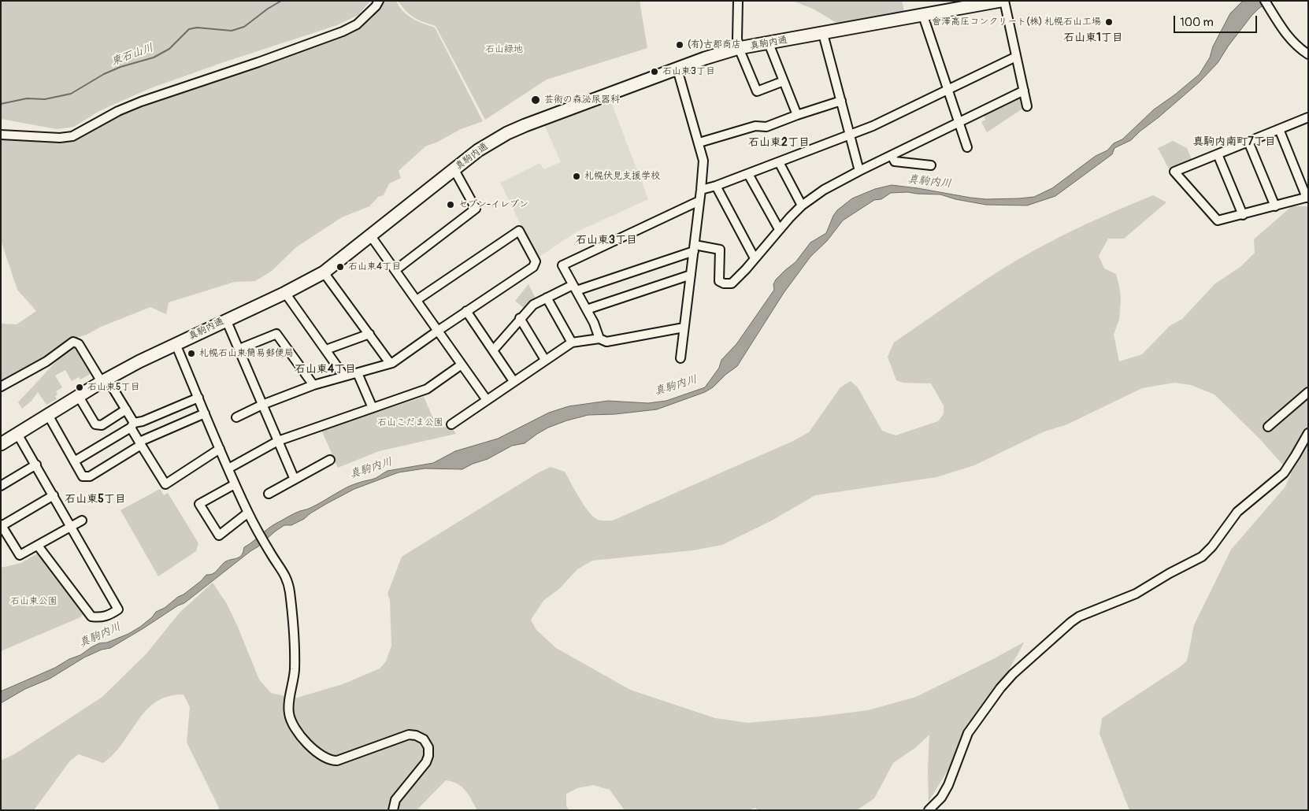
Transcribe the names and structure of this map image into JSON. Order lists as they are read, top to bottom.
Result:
{
  "streets": {
    "highway": ["真駒内通"]
  },
  "districts": [
    "石山東1丁目",
    "真駒内南町7丁目",
    "石山東2丁目",
    "石山東3丁目",
    "石山東4丁目",
    "石山東5丁目"
  ],
  "water": ["東石山川", "真駒内川"],
  "parks": ["石山緑地", "石山こだま公園", "石山東公園"],
  "places": [
    "會澤高圧コンクリート(株) 札幌石山工場",
    "(有)古郡商店",
    "石山東3丁目",
    "芸術の森泌尿器科",
    "札幌伏見支援学校",
    "セブン-イレブン",
    "石山東4丁目",
    "札幌石山東簡易郵便局",
    "石山東5丁目"
  ],
  "scale_bar": "100 m"
}
